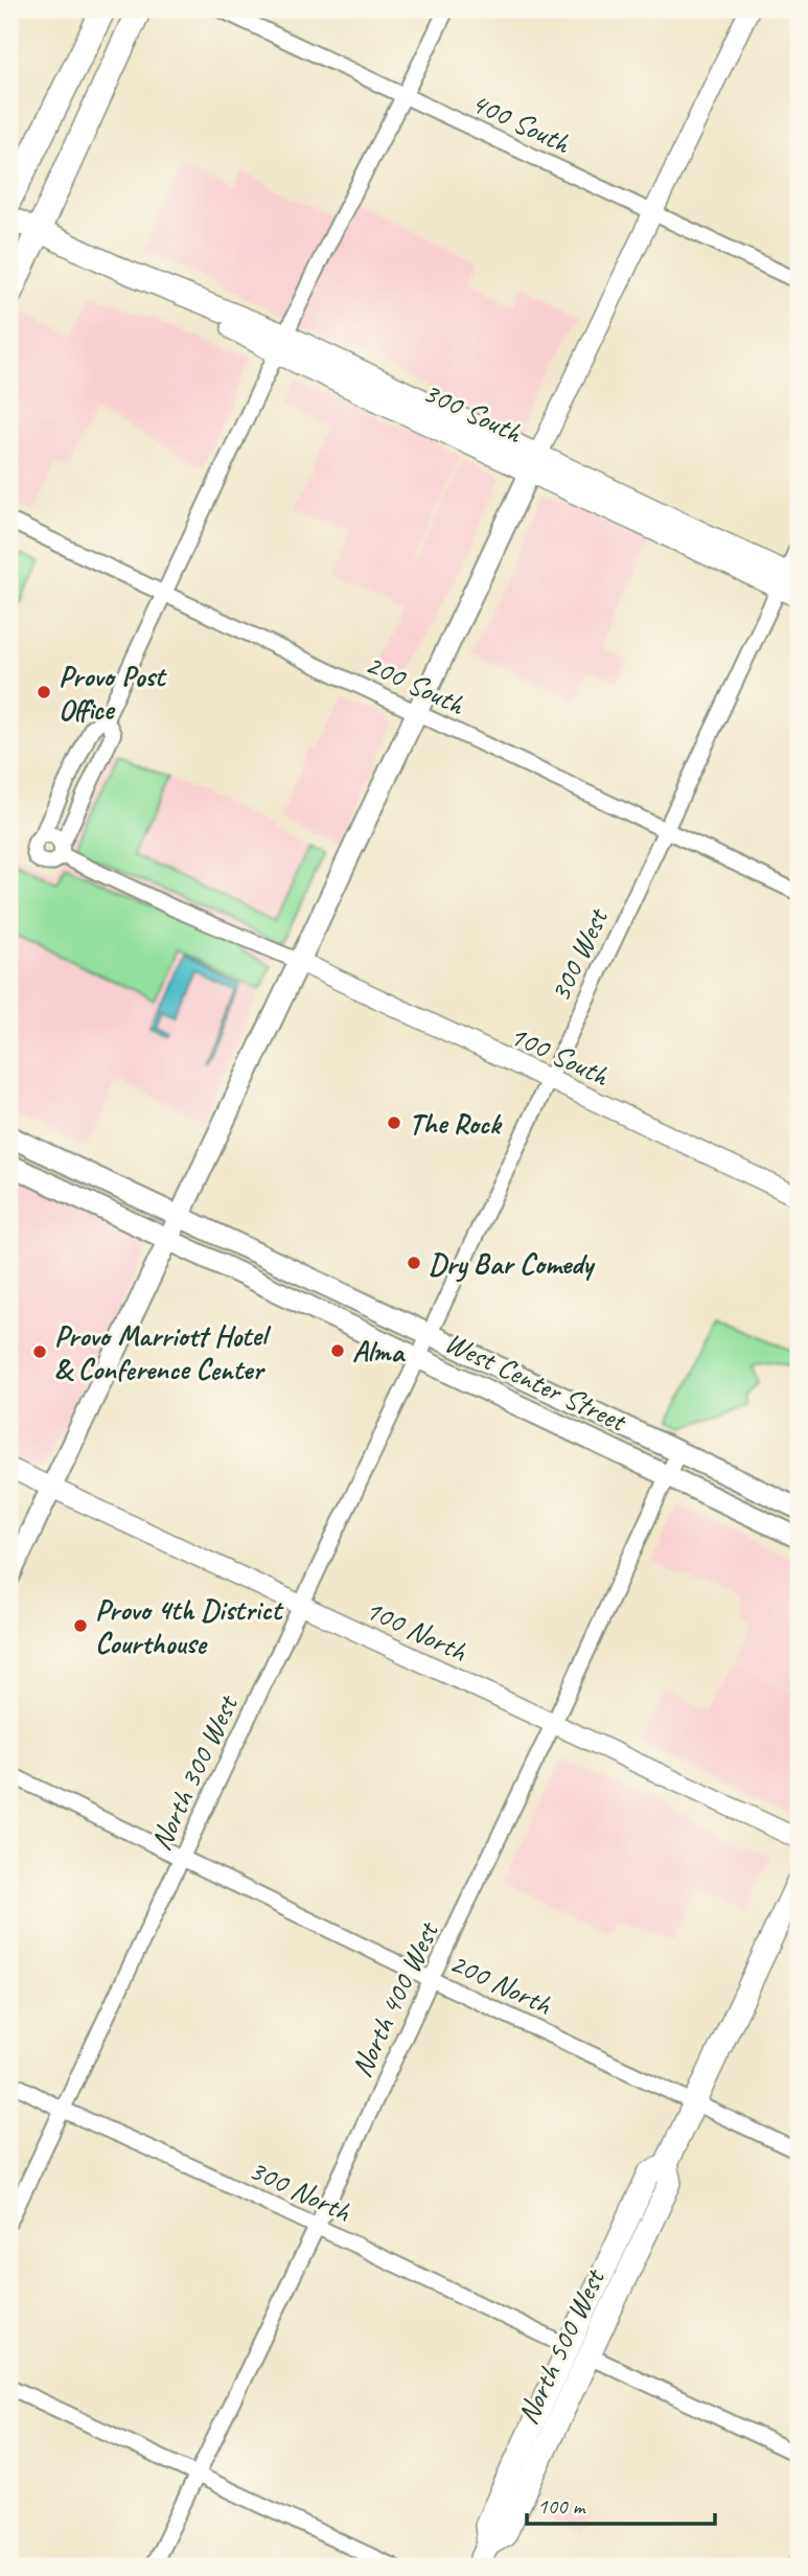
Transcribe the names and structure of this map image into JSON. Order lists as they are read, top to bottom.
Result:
{
  "streets": {
    "main road": ["300 South", "West Center Street", "North 500 West"],
    "street": [
      "400 South",
      "200 South",
      "300 West",
      "100 South",
      "100 North",
      "North 300 West",
      "200 North",
      "North 400 West",
      "300 North"
    ]
  },
  "crossings": [
    ["300 South", "300 West"],
    ["200 South", "300 West"],
    ["300 West", "100 South"],
    ["300 West", "West Center Street"],
    ["300 West", "North 300 West"],
    ["West Center Street", "North 300 West"],
    ["West Center Street", "North 400 West"],
    ["100 North", "North 300 West"],
    ["100 North", "North 400 West"],
    ["North 300 West", "200 North"],
    ["North 300 West", "300 North"],
    ["200 North", "North 400 West"],
    ["200 North", "North 500 West"],
    ["North 400 West", "300 North"],
    ["300 North", "North 500 West"]
  ],
  "places": [
    "Provo Post Office",
    "The Rock",
    "Dry Bar Comedy",
    "Alma",
    "Provo Marriott Hotel & Conference Center",
    "Provo 4th District Courthouse"
  ],
  "scale_bar": "100 m"
}
